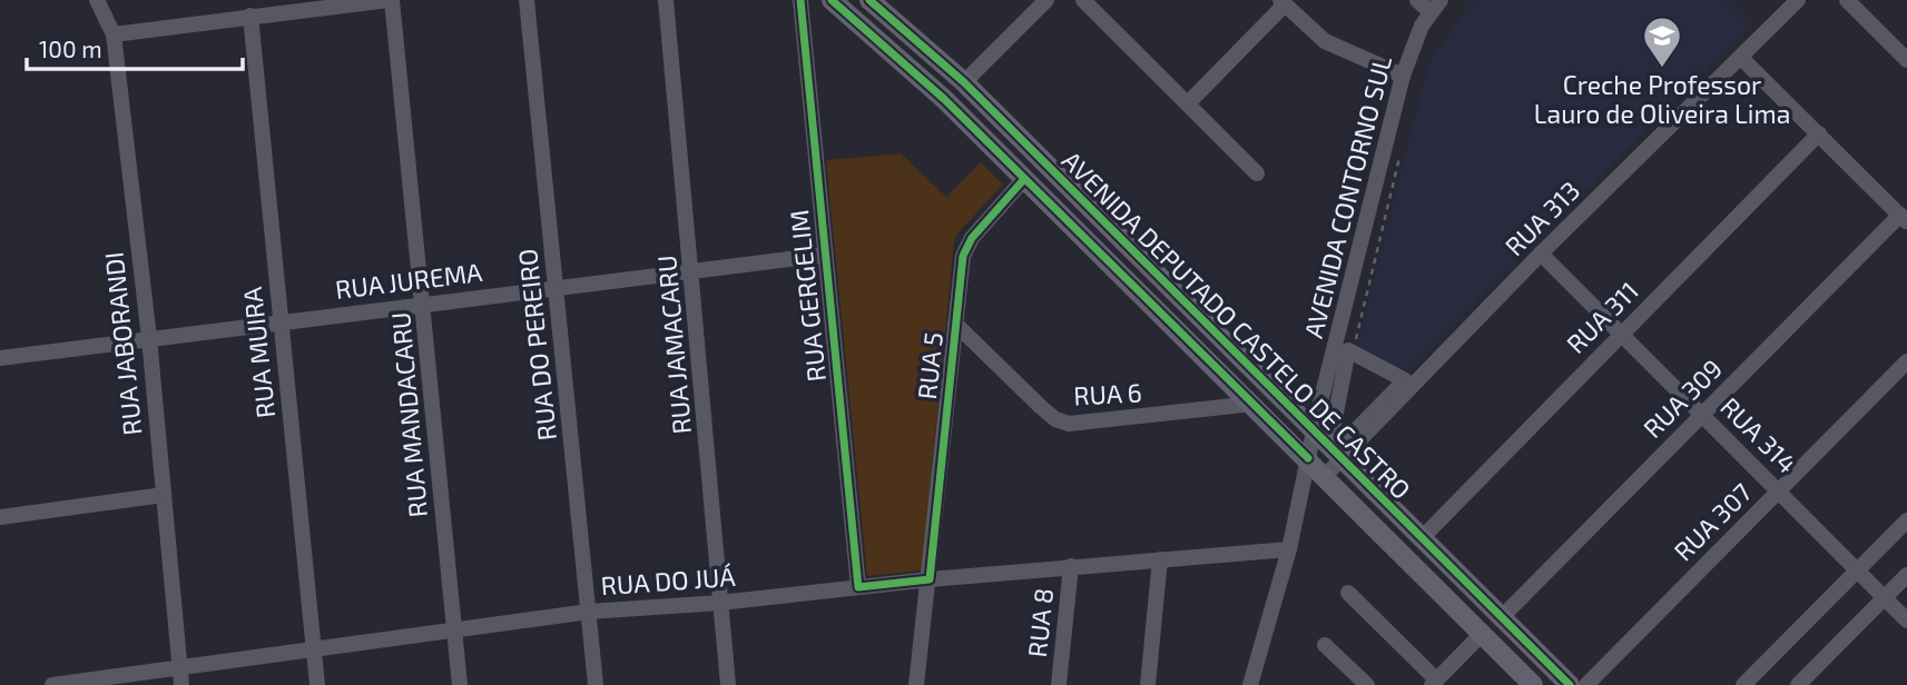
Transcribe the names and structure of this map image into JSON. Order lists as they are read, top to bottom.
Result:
{
  "streets": {
    "main road": ["AVENIDA DEPUTADO CASTELO DE CASTRO"],
    "street": [
      "AVENIDA CONTORNO SUL",
      "RUA 313",
      "RUA JUREMA",
      "RUA GERGELIM",
      "RUA 311",
      "RUA JABORANDI",
      "RUA DO PEREIRO",
      "RUA JAMACARU",
      "RUA MUIRA",
      "RUA 5",
      "RUA 6",
      "RUA 309",
      "RUA MANDACARU",
      "RUA 314",
      "RUA 307",
      "RUA DO JUÁ",
      "RUA 8"
    ]
  },
  "crossings": [
    ["AVENIDA CONTORNO SUL", "AVENIDA DEPUTADO CASTELO DE CASTRO"],
    ["AVENIDA CONTORNO SUL", "RUA DO JUÁ"],
    ["RUA 313", "AVENIDA DEPUTADO CASTELO DE CASTRO"],
    ["RUA 313", "RUA 314"],
    ["RUA JUREMA", "RUA GERGELIM"],
    ["RUA JUREMA", "RUA JABORANDI"],
    ["RUA JUREMA", "RUA DO PEREIRO"],
    ["RUA JUREMA", "RUA JAMACARU"],
    ["RUA JUREMA", "RUA MUIRA"],
    ["RUA JUREMA", "RUA MANDACARU"],
    ["RUA GERGELIM", "RUA DO JUÁ"],
    ["RUA 311", "AVENIDA DEPUTADO CASTELO DE CASTRO"],
    ["RUA 311", "RUA 314"],
    ["AVENIDA DEPUTADO CASTELO DE CASTRO", "RUA 5"],
    ["AVENIDA DEPUTADO CASTELO DE CASTRO", "RUA 6"],
    ["AVENIDA DEPUTADO CASTELO DE CASTRO", "RUA 309"],
    ["RUA JABORANDI", "RUA DO JUÁ"],
    ["RUA DO PEREIRO", "RUA DO JUÁ"],
    ["RUA JAMACARU", "RUA DO JUÁ"],
    ["RUA MUIRA", "RUA DO JUÁ"],
    ["RUA 5", "RUA 6"],
    ["RUA 5", "RUA DO JUÁ"],
    ["RUA 309", "RUA 314"],
    ["RUA MANDACARU", "RUA DO JUÁ"],
    ["RUA 314", "RUA 307"],
    ["RUA DO JUÁ", "RUA 8"]
  ],
  "places": {
    "school or university": ["Creche Professor Lauro de Oliveira Lima"]
  },
  "scale_bar": "100 m"
}
